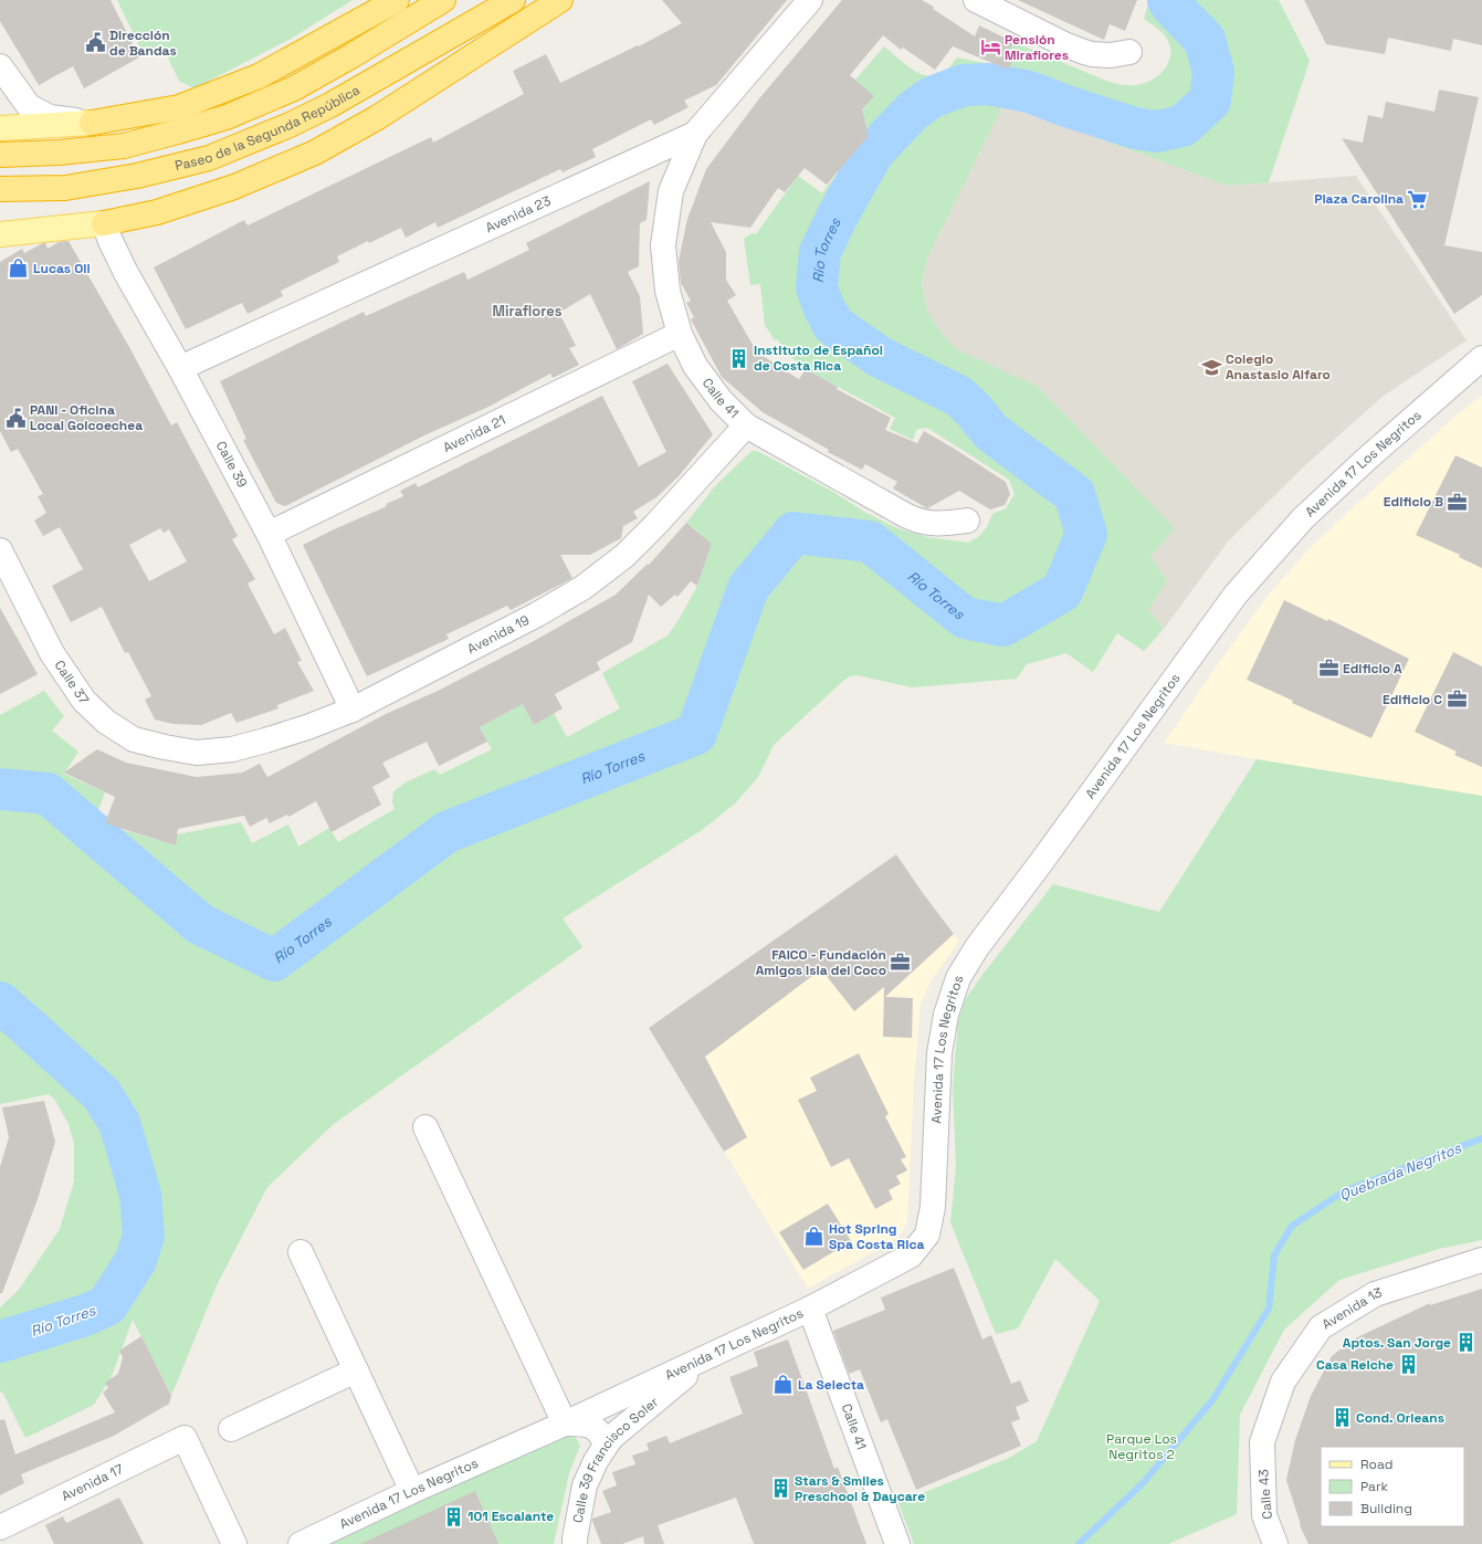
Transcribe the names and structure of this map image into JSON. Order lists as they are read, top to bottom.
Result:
{
  "streets": {
    "highway": ["Paseo de la Segunda República"],
    "street": [
      "Avenida 23",
      "Calle 41",
      "Avenida 21",
      "Calle 39",
      "Avenida 17 Los Negritos",
      "Avenida 19",
      "Calle 37",
      "Avenida 13",
      "Calle 39 Francisco Soler",
      "Avenida 17",
      "Calle 43"
    ]
  },
  "crossings": [
    ["Avenida 23", "Calle 41"],
    ["Avenida 23", "Calle 39"],
    ["Calle 41", "Avenida 21"],
    ["Calle 41", "Avenida 17 Los Negritos"],
    ["Calle 41", "Avenida 19"],
    ["Avenida 21", "Calle 39"],
    ["Calle 39", "Avenida 19"],
    ["Avenida 17 Los Negritos", "Calle 39 Francisco Soler"],
    ["Avenida 19", "Calle 37"],
    ["Avenida 13", "Calle 43"]
  ],
  "districts": ["Miraflores"],
  "water": ["Río Torres", "Quebrada Negritos"],
  "parks": ["Parque Los Negritos 2"],
  "places": {
    "public building": ["Dirección de Bandas", "PANI - Oficina Local Goicoechea"],
    "hotel": ["Pensión Miraflores"],
    "supermarket": ["Plaza Carolina"],
    "shop": ["Lucas Oil", "Hot Spring Spa Costa Rica", "La Selecta"],
    "building": [
      "Instituto de Español de Costa Rica",
      "Aptos. San Jorge",
      "Casa Reiche",
      "Cond. Orleans",
      "Stars & Smiles Preschool & Daycare",
      "101 Escalante"
    ],
    "school or university": ["Colegio Anastasio Alfaro"],
    "office": [
      "Edificio B",
      "Edificio A",
      "Edificio C",
      "FAICO - Fundación Amigos Isla del Coco"
    ]
  },
  "legend": ["Road", "Park", "Building"]
}
